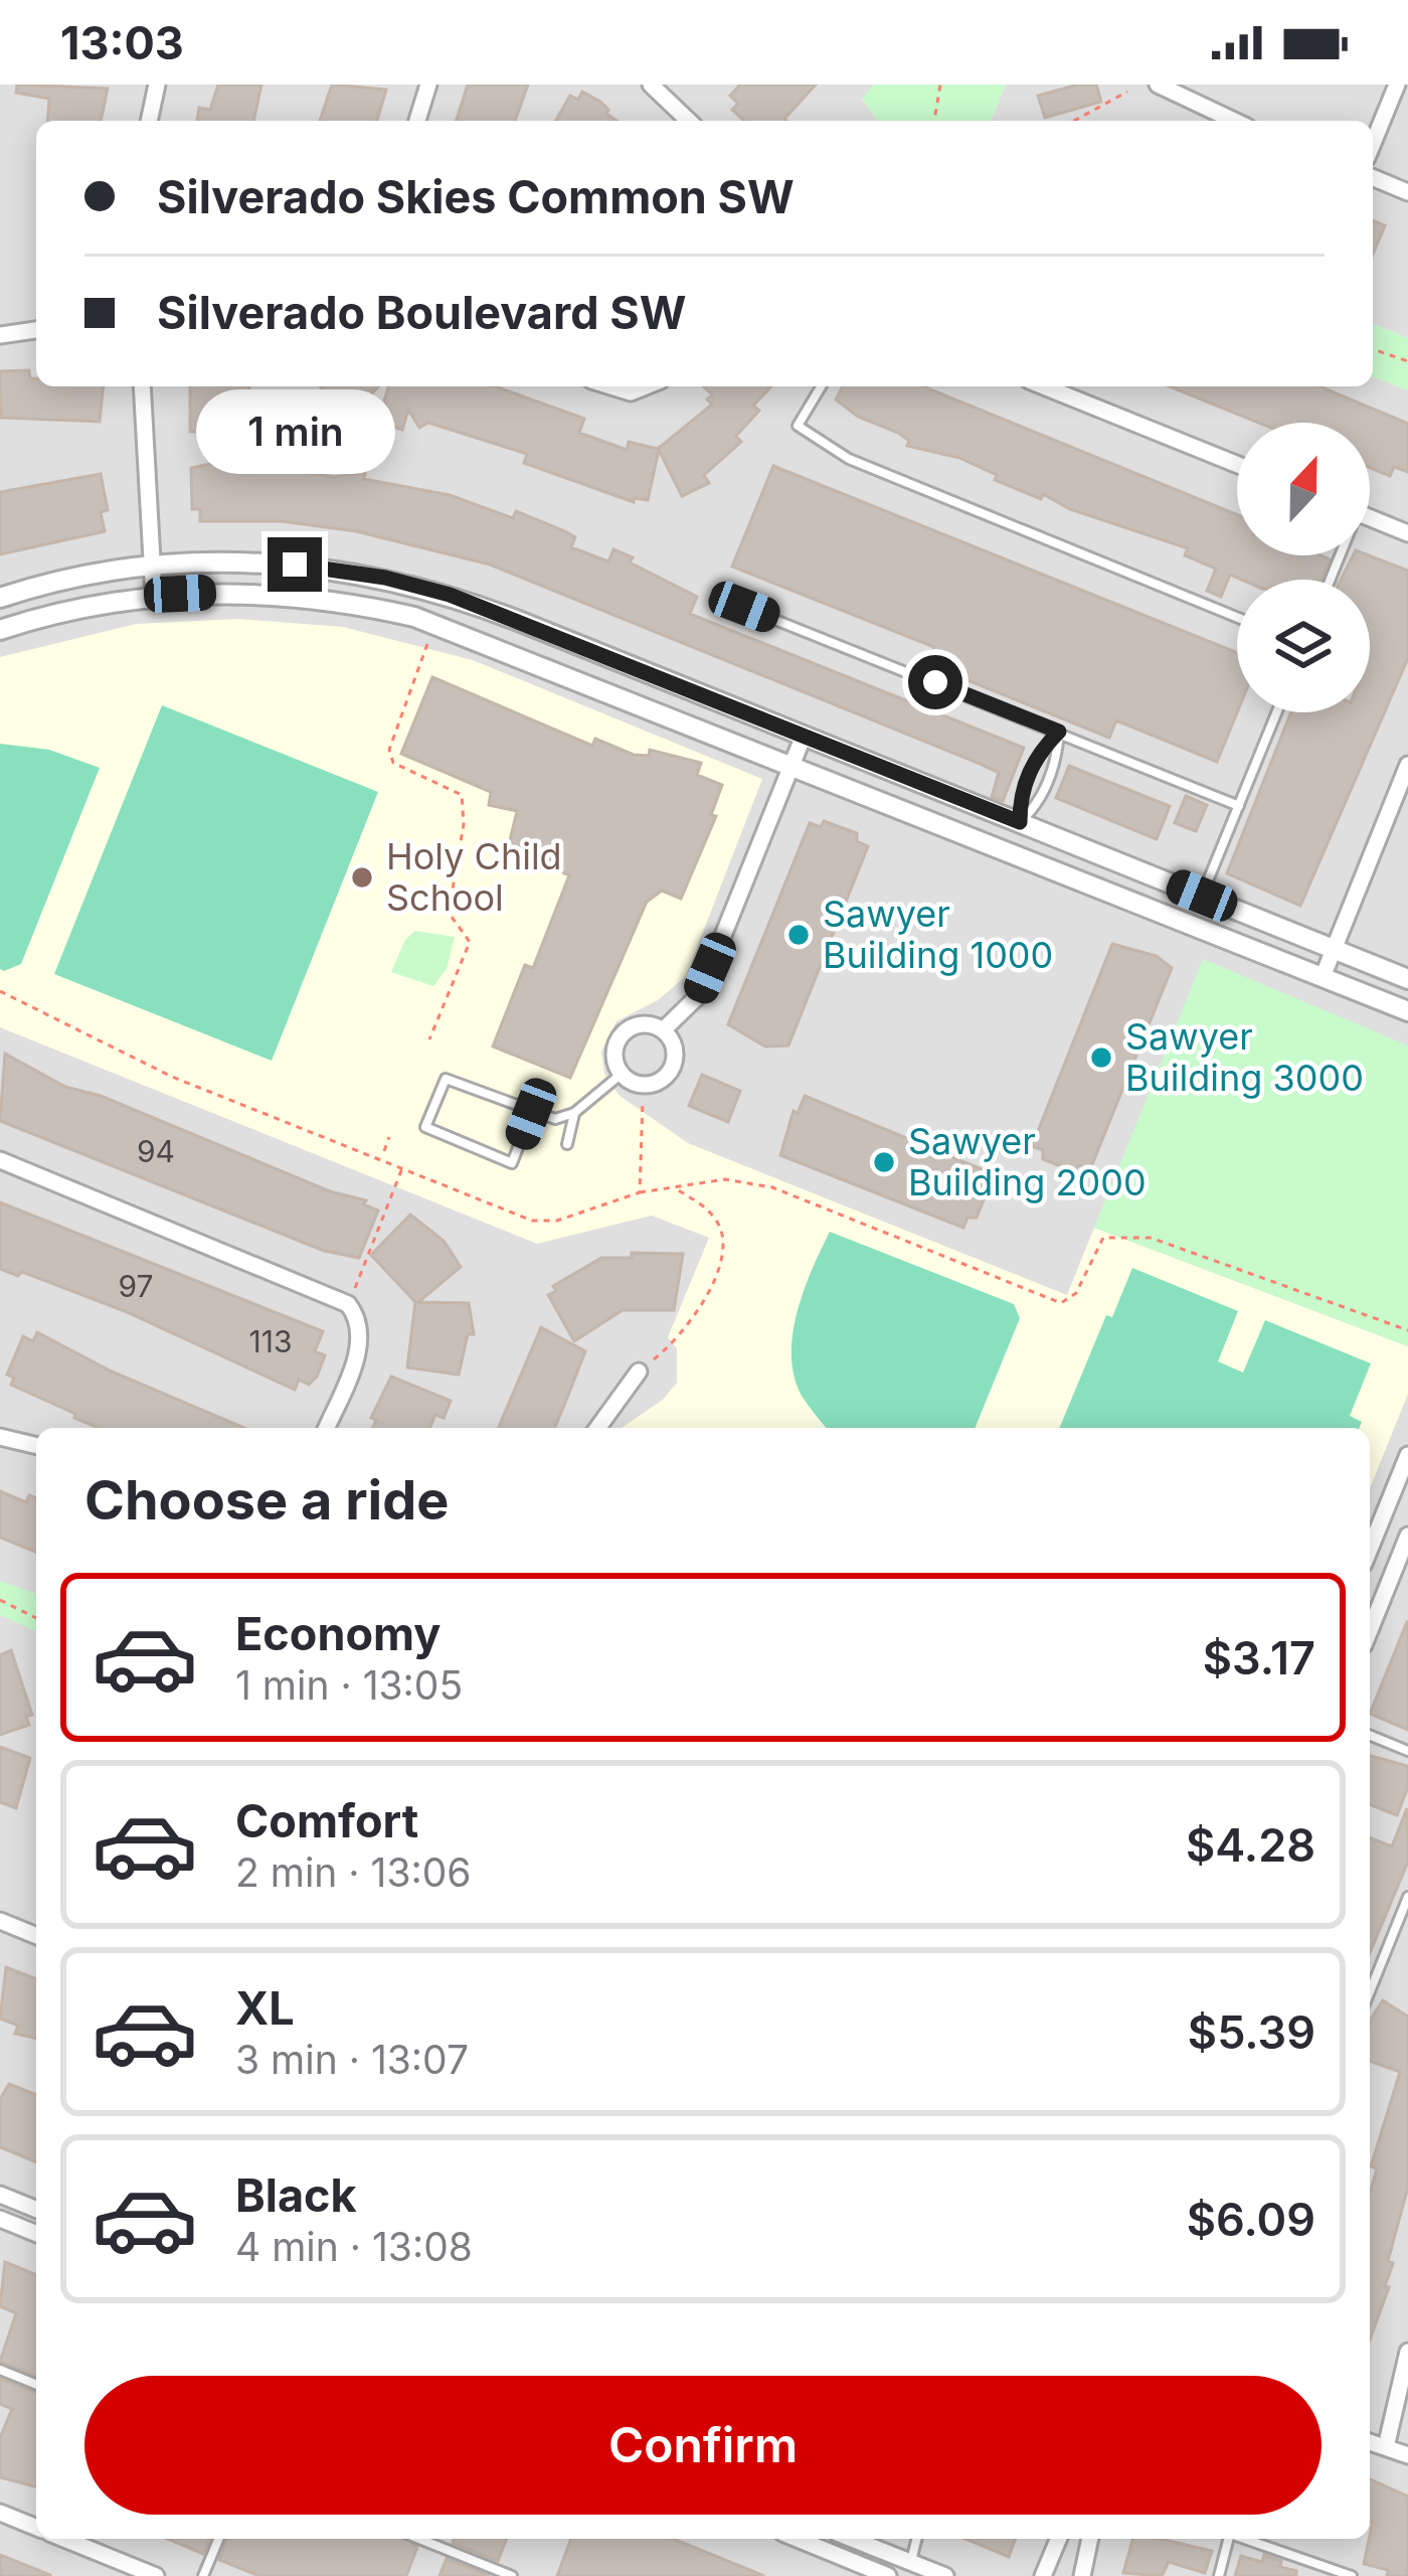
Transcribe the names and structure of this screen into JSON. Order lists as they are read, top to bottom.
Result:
{
  "places": [
    "Holy Child School",
    "Sawyer Building 1000",
    "Sawyer Building 3000",
    "Sawyer Building 2000"
  ],
  "house_numbers": ["94", "97", "113"],
  "north": "top",
  "page": {
    "status": "13:03",
    "banner": ["Silverado Skies Common SW", "Silverado Boulevard SW"],
    "bubble": "1 min",
    "heading": "Choose a ride",
    "list": [
      {
        "name": "Economy",
        "note": "1 min · 13:05",
        "value": "$3.17"
      },
      {
        "name": "Comfort",
        "note": "2 min · 13:06",
        "value": "$4.28"
      },
      {
        "name": "XL",
        "note": "3 min · 13:07",
        "value": "$5.39"
      },
      {
        "name": "Black",
        "note": "4 min · 13:08",
        "value": "$6.09"
      }
    ],
    "buttons": "Confirm"
  }
}
